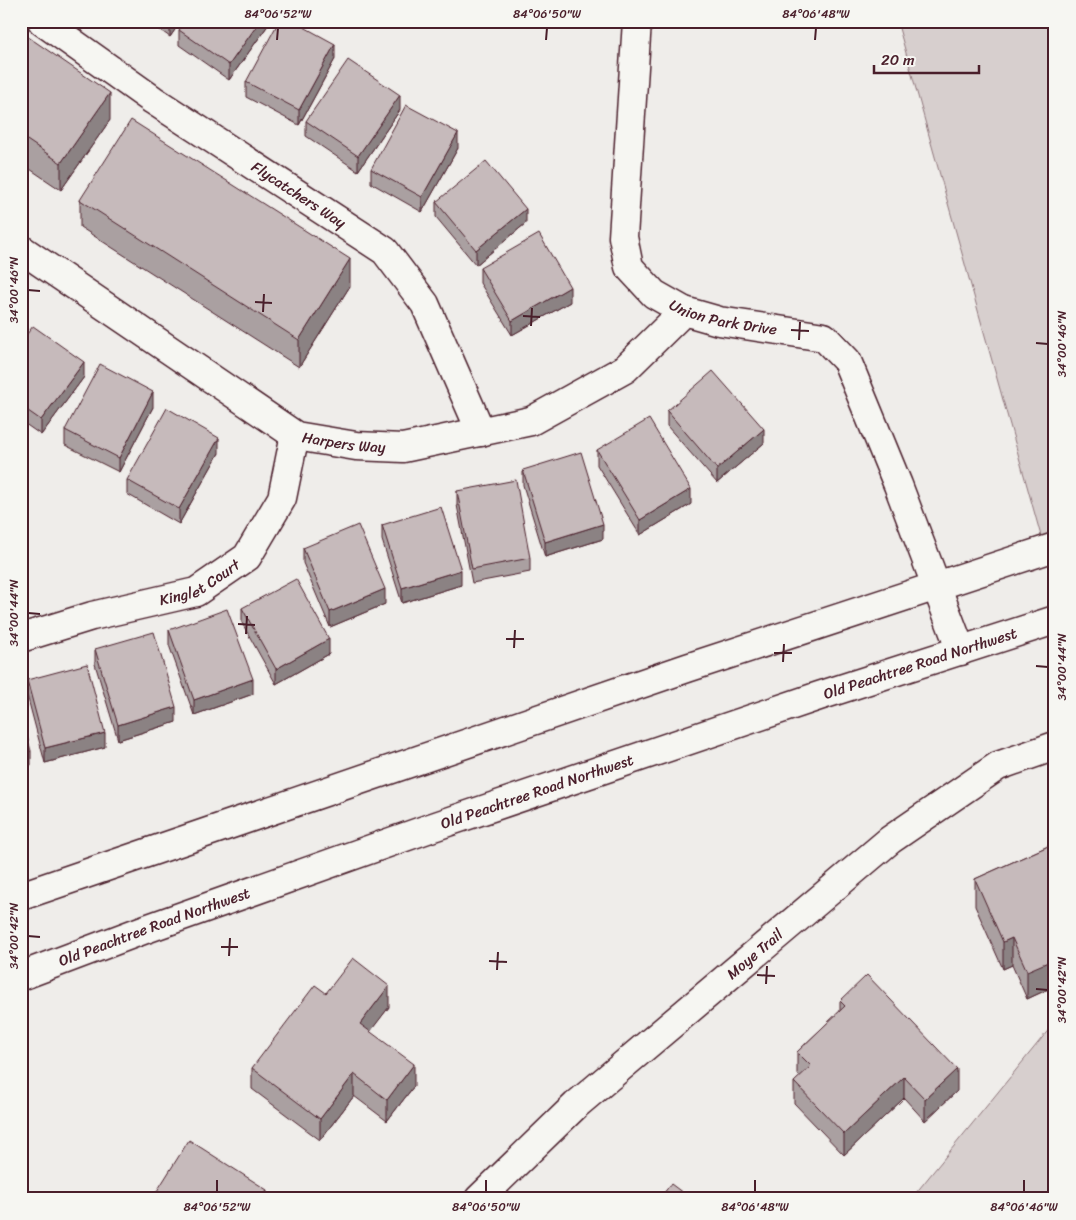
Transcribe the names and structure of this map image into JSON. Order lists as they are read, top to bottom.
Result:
{
  "streets": {
    "street": [
      "Flycatchers Way",
      "Union Park Drive",
      "Harpers Way",
      "Kinglet Court",
      "Old Peachtree Road Northwest",
      "Moye Trail"
    ]
  },
  "crossings": [
    ["Flycatchers Way", "Harpers Way"],
    ["Union Park Drive", "Harpers Way"],
    ["Union Park Drive", "Old Peachtree Road Northwest"],
    ["Harpers Way", "Kinglet Court"]
  ],
  "scale_bar": "20 m",
  "coordinates": [
    "84°06'52\"W",
    "84°06'50\"W",
    "84°06'48\"W",
    "34°00'46\"N",
    "34°00'44\"N",
    "34°00'42\"N",
    "84°06'46\"W"
  ]
}
